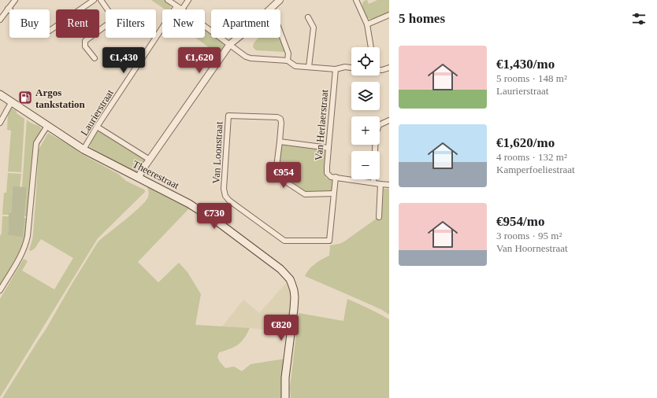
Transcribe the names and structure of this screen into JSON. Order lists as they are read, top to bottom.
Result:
{
  "streets": {
    "main road": ["Theerestraat"],
    "street": ["Laurierstraat", "Van Herlaerstraat", "Van Loonstraat"]
  },
  "crossings": [
    ["Laurierstraat", "Theerestraat"]
  ],
  "places": {
    "fuel station": ["Argos tankstation"]
  },
  "page": {
    "heading": "5 homes",
    "chip": [
      "Buy",
      "Rent",
      "Filters",
      "New",
      "Apartment"
    ],
    "list": [
      {
        "name": "€1,430/mo",
        "note": "5 rooms · 148 m² · Laurierstraat"
      },
      {
        "name": "€1,620/mo",
        "note": "4 rooms · 132 m² · Kamperfoeliestraat"
      },
      {
        "name": "€954/mo",
        "note": "3 rooms · 95 m² · Van Hoornestraat"
      }
    ],
    "map_buttons": ["+", "−"],
    "price": [
      "€1,430",
      "€1,620",
      "€954",
      "€730",
      "€820"
    ]
  }
}
